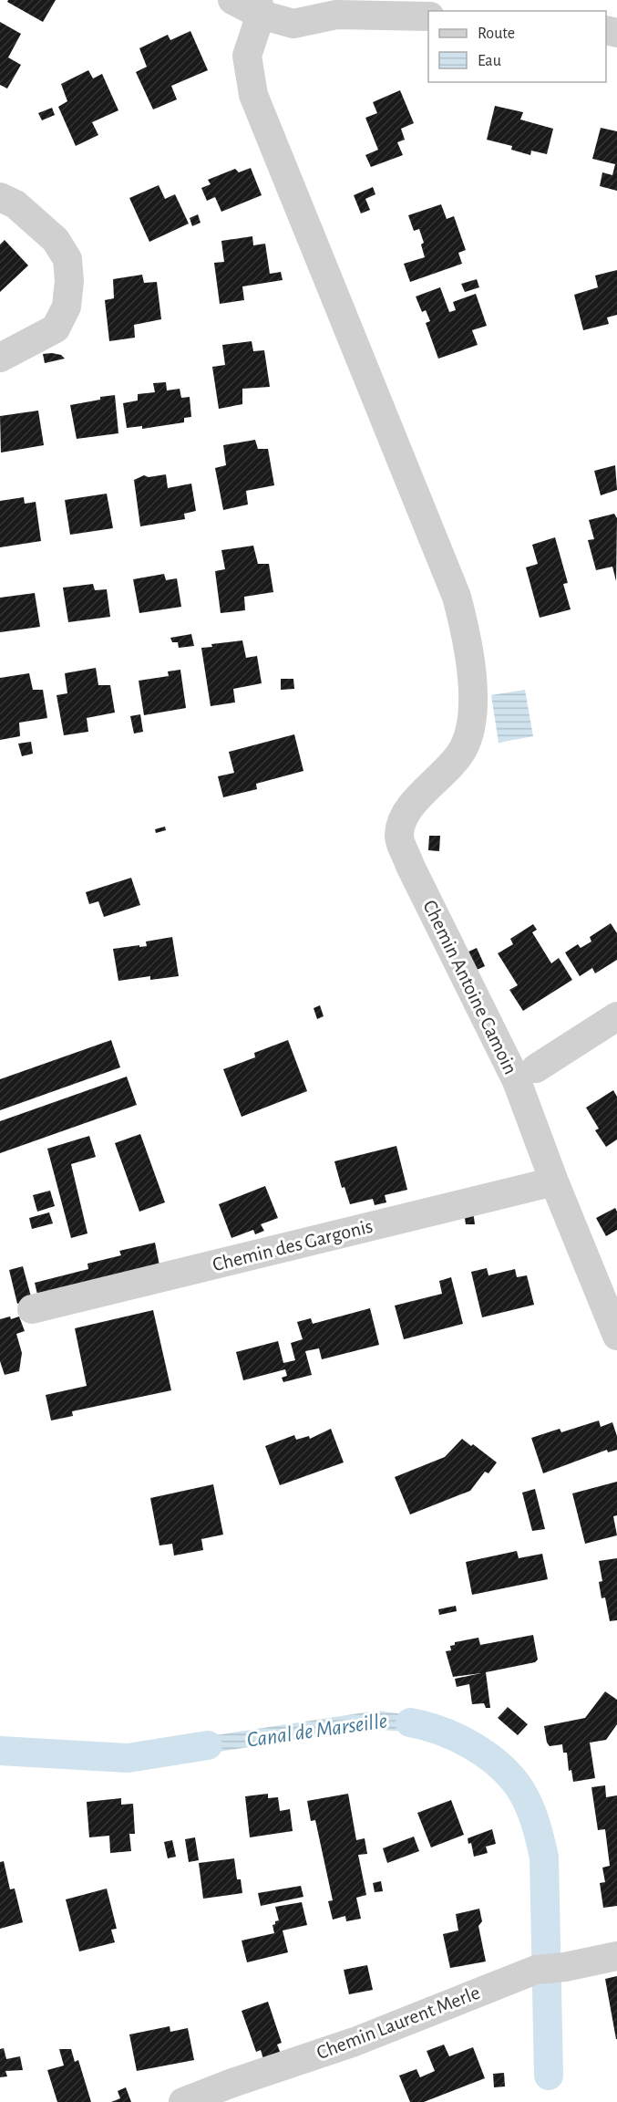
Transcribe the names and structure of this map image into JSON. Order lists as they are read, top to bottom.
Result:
{
  "streets": {
    "street": ["Chemin Antoine Camoin", "Chemin des Gargonis", "Chemin Laurent Merle"]
  },
  "crossings": [
    ["Chemin Antoine Camoin", "Chemin des Gargonis"]
  ],
  "water": ["Canal de Marseille"],
  "legend": ["Route", "Eau"]
}
